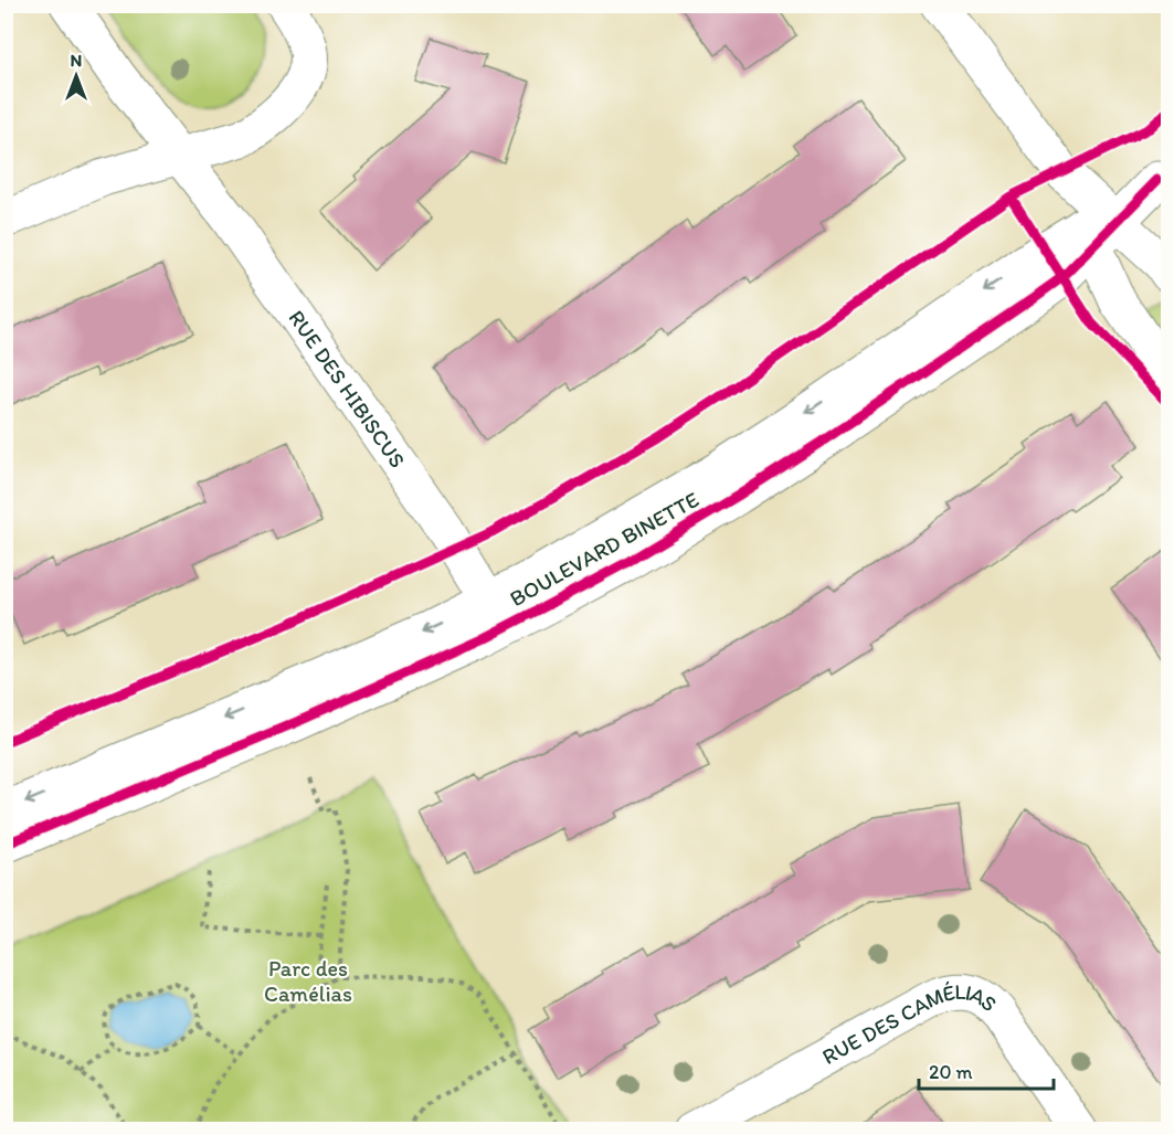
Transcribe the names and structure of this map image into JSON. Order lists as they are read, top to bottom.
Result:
{
  "streets": {
    "street": ["RUE DES HIBISCUS", "BOULEVARD BINETTE", "RUE DES CAMÉLIAS"]
  },
  "crossings": [
    ["RUE DES HIBISCUS", "BOULEVARD BINETTE"]
  ],
  "parks": ["Parc des Camélias"],
  "scale_bar": "20 m",
  "north": "top"
}
